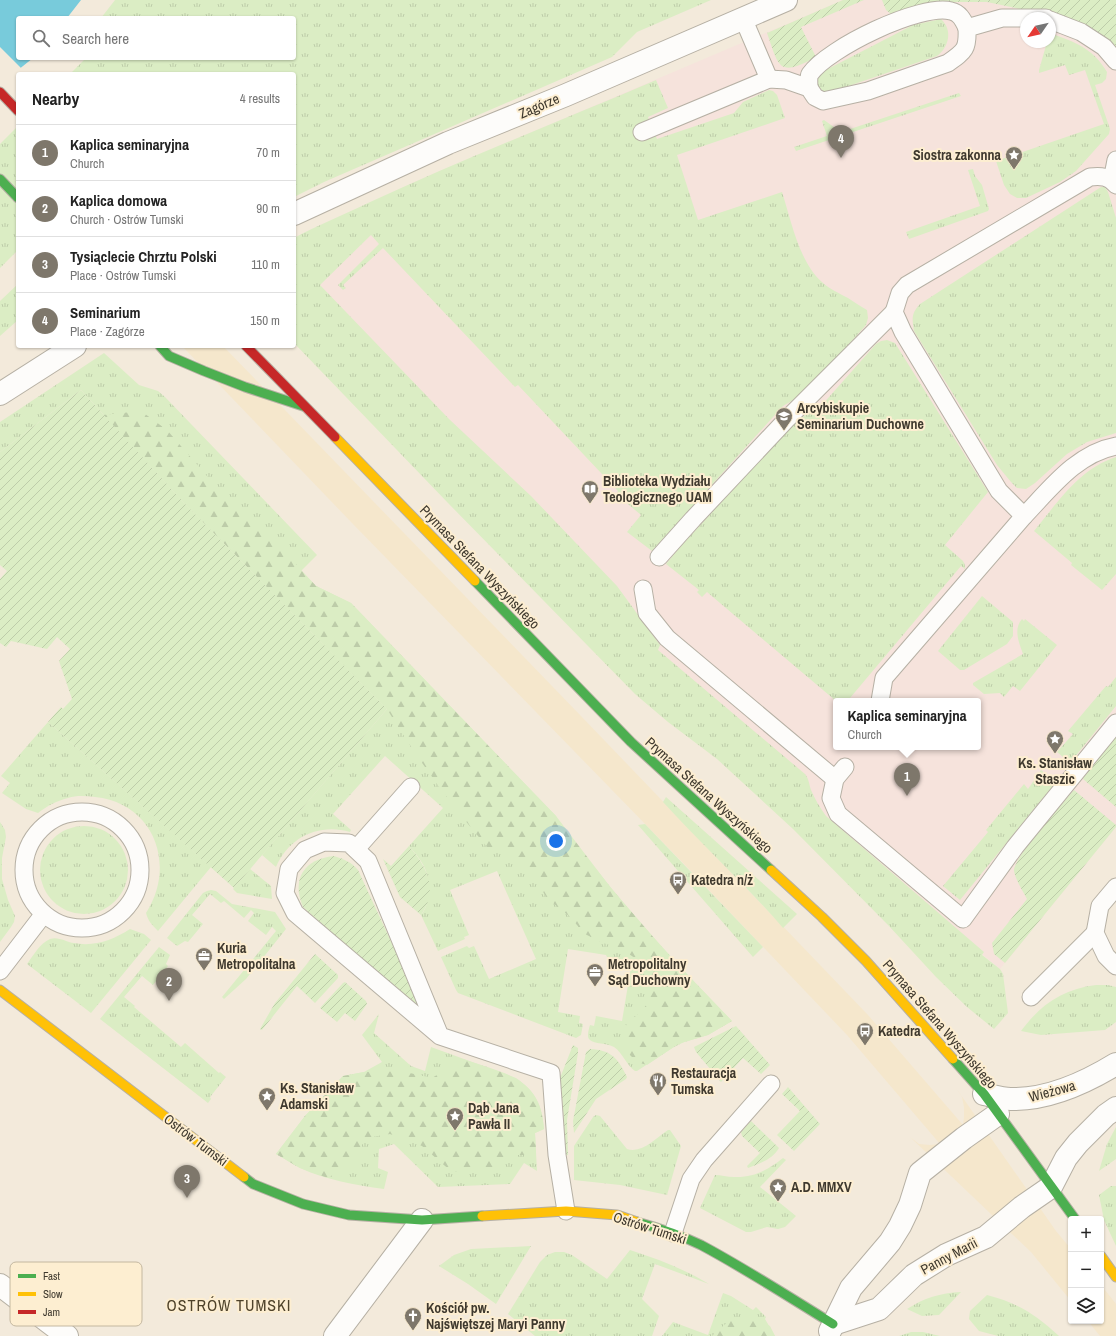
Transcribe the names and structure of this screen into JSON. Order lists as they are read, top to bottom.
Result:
{
  "streets": {
    "street": [
      "Zagórze",
      "Prymasa Stefana Wyszyńskiego",
      "Wieżowa",
      "Ostrów Tumski",
      "Panny Marii"
    ]
  },
  "crossings": [
    ["Prymasa Stefana Wyszyńskiego", "Wieżowa"],
    ["Prymasa Stefana Wyszyńskiego", "Panny Marii"],
    ["Ostrów Tumski", "Panny Marii"]
  ],
  "districts": ["OSTRÓW TUMSKI"],
  "places": {
    "place": [
      "Siostra zakonna",
      "Ks. Stanisław Staszic",
      "Ks. Stanisław Adamski",
      "Dąb Jana Pawła II",
      "A.D. MMXV"
    ],
    "school or university": ["Arcybiskupie Seminarium Duchowne"],
    "library": ["Biblioteka Wydziału Teologicznego UAM"],
    "bus stop": ["Katedra n/ż", "Katedra"],
    "office": ["Kuria Metropolitalna", "Metropolitalny Sąd Duchowny"],
    "restaurant": ["Restauracja Tumska"],
    "church": ["Kościół pw. Najświętszej Maryi Panny"]
  },
  "legend": ["Fast", "Slow", "Jam"],
  "north": "bottom left",
  "page": {
    "search": "Search here",
    "heading": ["Nearby", "4 results"],
    "list": [
      {
        "mark": "1",
        "name": "Kaplica seminaryjna",
        "note": "Church",
        "value": "70 m"
      },
      {
        "mark": "2",
        "name": "Kaplica domowa",
        "note": "Church · Ostrów Tumski",
        "value": "90 m"
      },
      {
        "mark": "3",
        "name": "Tysiąclecie Chrztu Polski",
        "note": "Place · Ostrów Tumski",
        "value": "110 m"
      },
      {
        "mark": "4",
        "name": "Seminarium",
        "note": "Place · Zagórze",
        "value": "150 m"
      }
    ],
    "pins": [
      "4",
      "1",
      "2",
      "3"
    ],
    "popup": ["Kaplica seminaryjna", "Church"],
    "map_buttons": ["+", "−"]
  }
}
